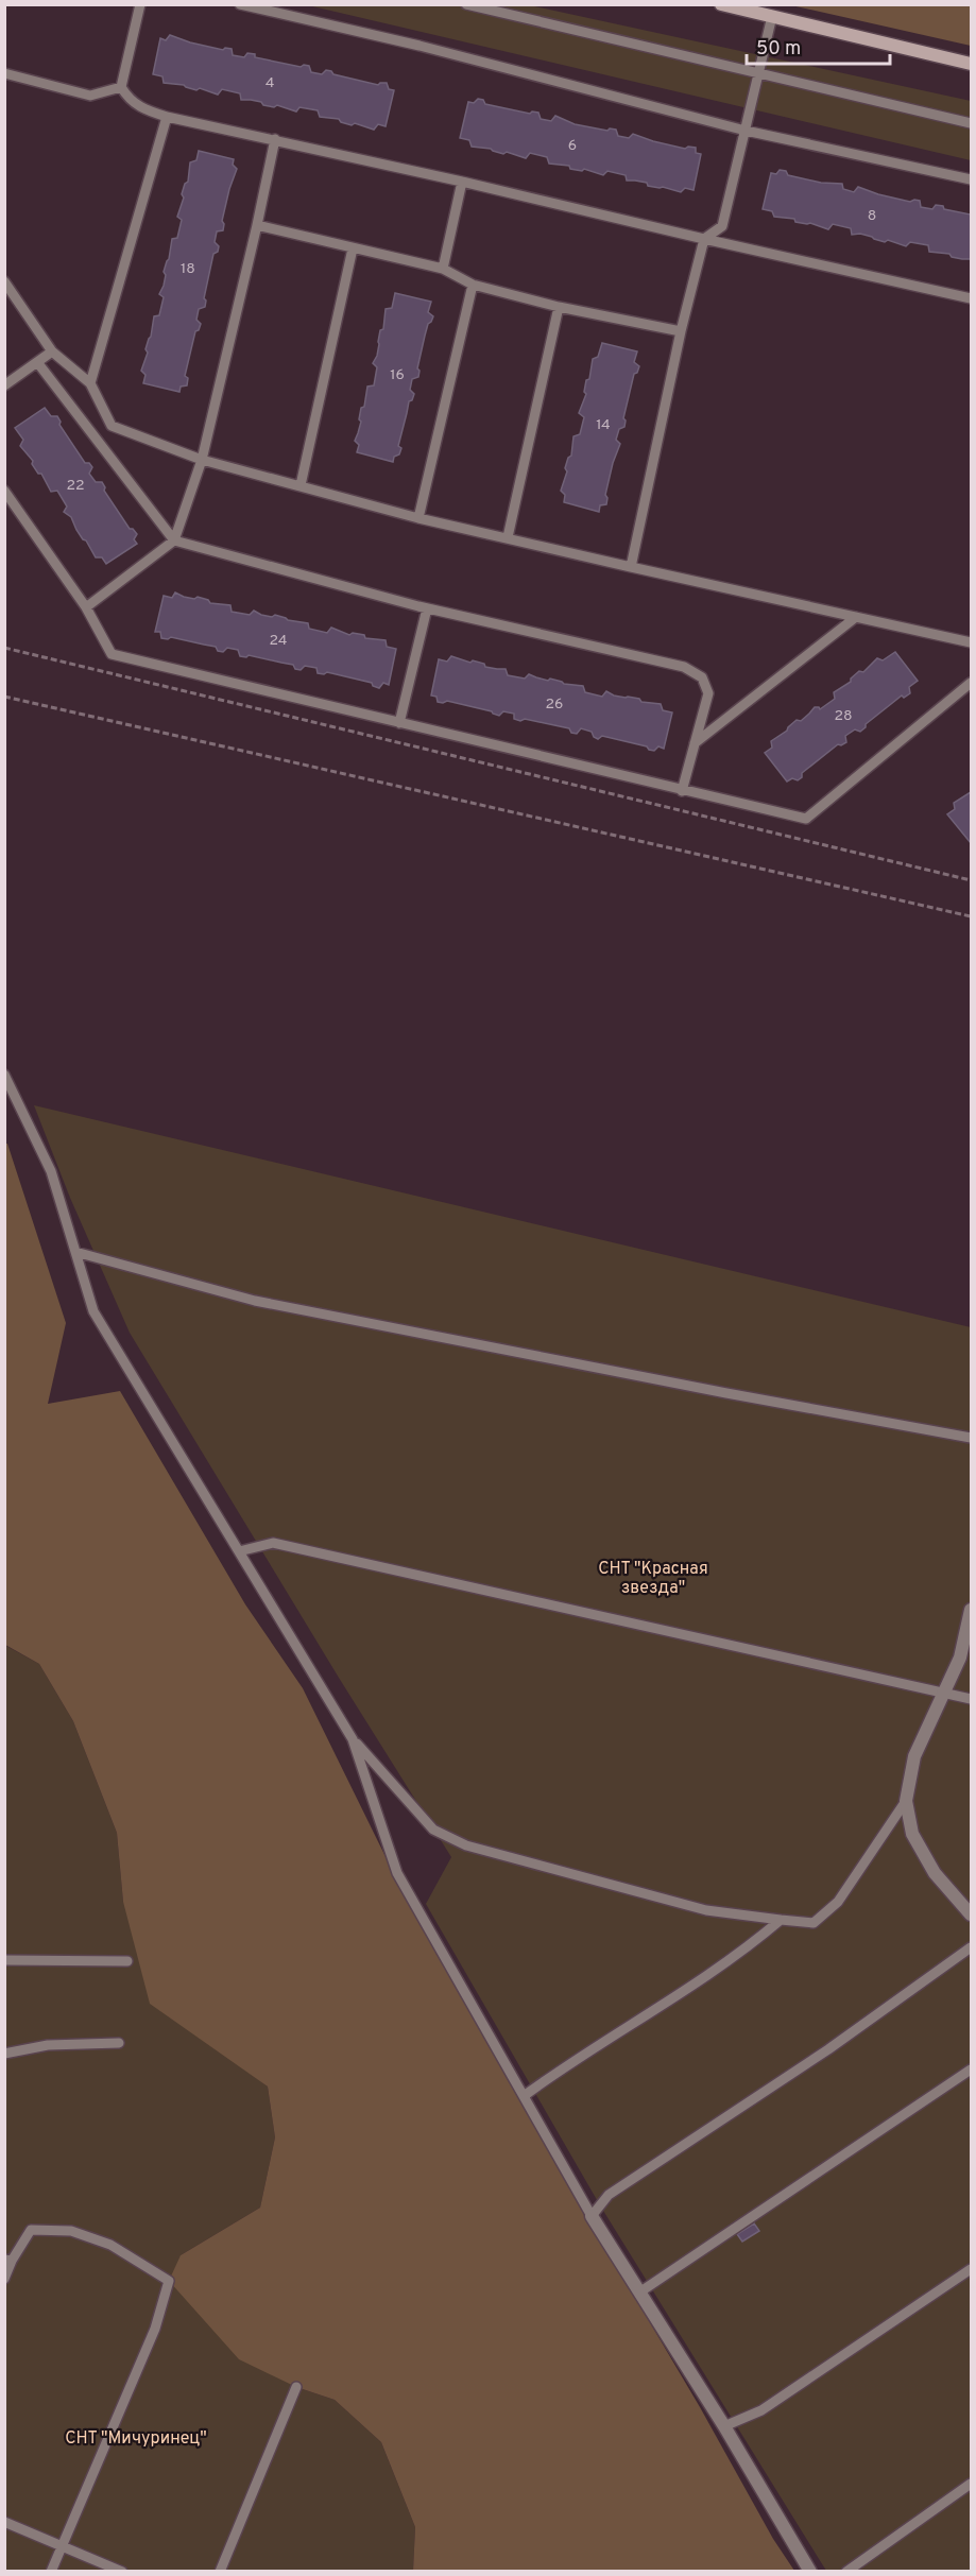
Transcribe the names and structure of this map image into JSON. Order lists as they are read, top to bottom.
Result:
{
  "parks": ["СНТ \"Красная звезда\"", "СНТ \"Мичуринец\""],
  "house_numbers": [
    "4",
    "6",
    "8",
    "18",
    "16",
    "14",
    "22",
    "24",
    "26",
    "28"
  ],
  "scale_bar": "50 m"
}
